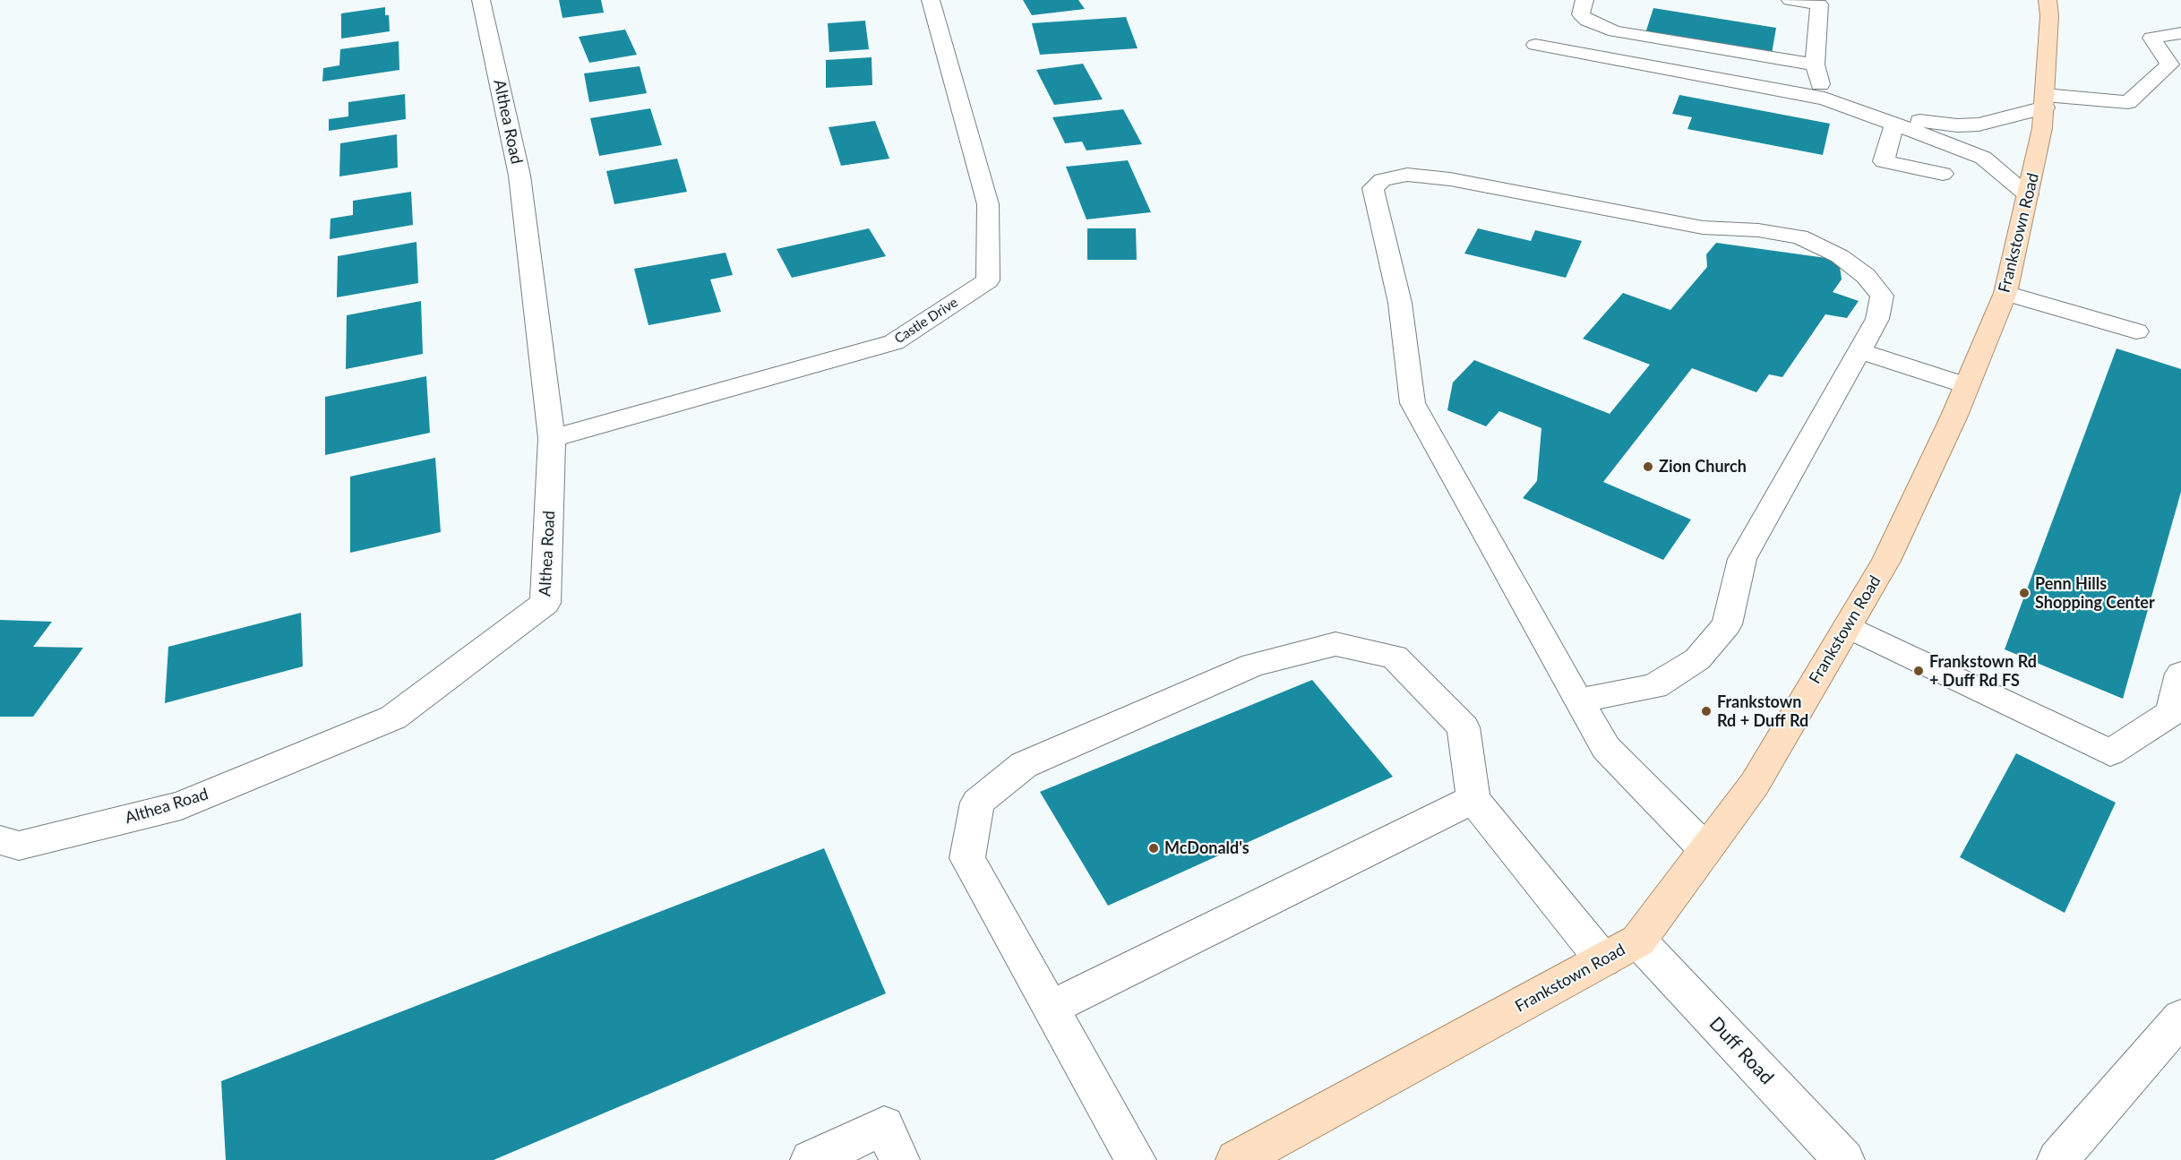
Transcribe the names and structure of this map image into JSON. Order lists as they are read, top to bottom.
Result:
{
  "streets": {
    "main road": ["Frankstown Road"],
    "street": ["Althea Road", "Castle Drive", "Duff Road"]
  },
  "crossings": [
    ["Althea Road", "Castle Drive"],
    ["Frankstown Road", "Duff Road"]
  ],
  "places": [
    "Zion Church",
    "Penn Hills Shopping Center",
    "Frankstown Rd + Duff Rd FS",
    "Frankstown Rd + Duff Rd",
    "McDonald's"
  ]
}
